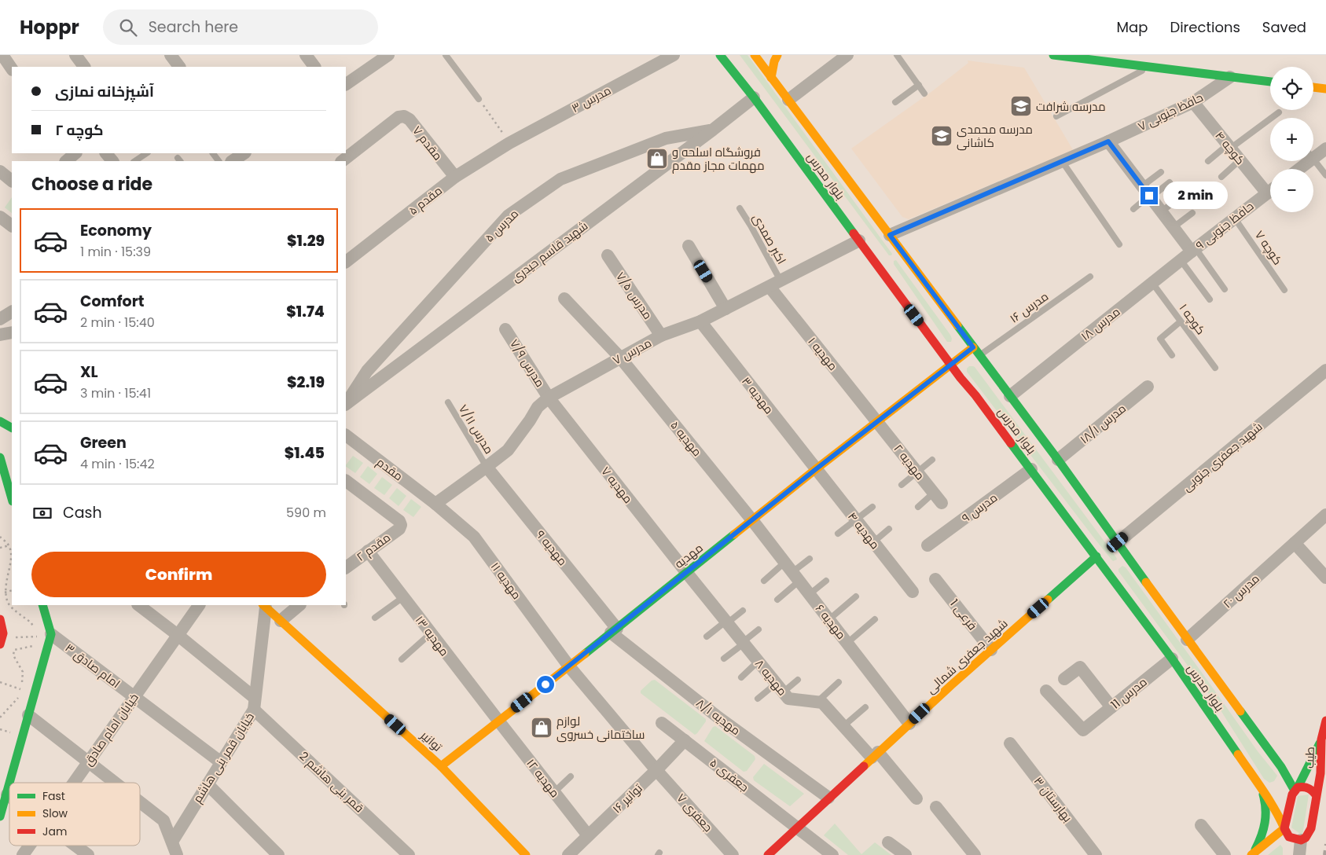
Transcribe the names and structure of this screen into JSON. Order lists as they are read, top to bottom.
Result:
{
  "streets": {
    "street": [
      "مدرس ۳",
      "حافظ جنوبی ۷",
      "مقدم ۷",
      "کوچه ۴",
      "بلوار مدرس",
      "مقدم ۵",
      "مدرس ۵",
      "حافظ جنوبی ۹",
      "شهید قاسم حیدری",
      "مدرس ۷/۵",
      "مدرس ۱۸",
      "مدرس ۷",
      "مهدیه ۱",
      "مدرس ۷/۹",
      "مهدیه ۳",
      "مدرس ۱۸/۱",
      "مهدیه ۵",
      "شهید جعفری جنوبی",
      "مهدیه ۲",
      "مقدم",
      "مهدیه ۷",
      "مدرس ۹",
      "مهدیه ۴",
      "مقدم ۲",
      "مهدیه ۹",
      "مهدیه",
      "مهدیه ۱۱",
      "مدرس ۲۰",
      "فرعی 1",
      "مهدیه ۶",
      "مهدیه ۱۳",
      "شهید جعفری شمالی",
      "امام صادق ۳",
      "مهدیه ۸",
      "مدرس 11",
      "مهدیه ۸/۱",
      "خیابان امام صادق",
      "توانیر",
      "خیابان قمر بنی هاشم",
      "طیب",
      "جعفری ۵",
      "مهدیه ۱۲",
      "قمر بنی هاشم 2",
      "توانیر ۱۶",
      "بهارستان ۳",
      "جعفری ۷"
    ],
    "lane": [
      "اکبر صمدی",
      "کوچه ۷",
      "مدرس ۱۶",
      "کوچه ۱",
      "مدرس ۷/۱۱"
    ]
  },
  "crossings": [
    ["مدرس ۳", "مقدم ۵"],
    ["حافظ جنوبی ۷", "کوچه ۴"],
    ["حافظ جنوبی ۷", "بلوار مدرس"],
    ["مقدم ۷", "مقدم ۵"],
    ["بلوار مدرس", "شهید قاسم حیدری"],
    ["بلوار مدرس", "مدرس ۱۶"],
    ["بلوار مدرس", "مدرس ۱۸"],
    ["بلوار مدرس", "مدرس ۷"],
    ["بلوار مدرس", "مدرس ۱۸/۱"],
    ["بلوار مدرس", "شهید جعفری جنوبی"],
    ["بلوار مدرس", "مدرس ۹"],
    ["بلوار مدرس", "مهدیه"],
    ["بلوار مدرس", "مدرس ۲۰"],
    ["بلوار مدرس", "شهید جعفری شمالی"],
    ["بلوار مدرس", "مدرس 11"],
    ["مدرس ۵", "شهید قاسم حیدری"],
    ["حافظ جنوبی ۹", "کوچه ۷"],
    ["حافظ جنوبی ۹", "مدرس ۱۸"],
    ["اکبر صمدی", "مدرس ۷"],
    ["اکبر صمدی", "مهدیه ۱"],
    ["مدرس ۷/۵", "مدرس ۷"],
    ["کوچه ۱", "مدرس ۱۸"],
    ["مدرس ۷", "مهدیه ۱"],
    ["مدرس ۷", "مدرس ۷/۹"],
    ["مدرس ۷", "مهدیه ۳"],
    ["مدرس ۷", "مدرس ۷/۱۱"],
    ["مدرس ۷", "مهدیه ۵"],
    ["مدرس ۷", "مقدم"],
    ["مدرس ۷", "مهدیه ۷"],
    ["مدرس ۷", "مهدیه ۹"],
    ["مدرس ۷", "مهدیه ۱۱"],
    ["مهدیه ۱", "مهدیه ۲"],
    ["مهدیه ۱", "مهدیه"],
    ["مدرس ۷/۹", "مهدیه ۷"],
    ["مهدیه ۳", "مهدیه ۴"],
    ["مهدیه ۳", "مهدیه"],
    ["مدرس ۷/۱۱", "مهدیه ۹"],
    ["مهدیه ۵", "مهدیه"],
    ["مهدیه ۵", "مهدیه ۶"],
    ["مهدیه ۲", "مهدیه"],
    ["مقدم", "مهدیه ۱۱"],
    ["مهدیه ۷", "مهدیه"],
    ["مهدیه ۷", "مهدیه ۸"],
    ["مهدیه ۴", "مهدیه"],
    ["مقدم ۲", "مهدیه ۱۳"],
    ["مهدیه ۹", "مهدیه"],
    ["مهدیه ۹", "مهدیه ۸/۱"],
    ["مهدیه", "مهدیه ۱۱"],
    ["مهدیه", "مهدیه ۶"],
    ["مهدیه", "مهدیه ۱۳"],
    ["مهدیه", "مهدیه ۸"],
    ["مهدیه", "مهدیه ۸/۱"],
    ["مهدیه", "توانیر"],
    ["مهدیه", "مهدیه ۱۲"],
    ["مهدیه ۱۱", "توانیر ۱۶"],
    ["مهدیه ۱۱", "جعفری ۷"],
    ["فرعی 1", "شهید جعفری شمالی"],
    ["مهدیه ۶", "شهید جعفری شمالی"],
    ["مهدیه ۱۳", "مهدیه ۱۲"],
    ["شهید جعفری شمالی", "مهدیه ۸"],
    ["شهید جعفری شمالی", "مهدیه ۸/۱"],
    ["شهید جعفری شمالی", "جعفری ۵"],
    ["امام صادق ۳", "خیابان امام صادق"],
    ["امام صادق ۳", "خیابان قمر بنی هاشم"],
    ["خیابان امام صادق", "قمر بنی هاشم 2"],
    ["توانیر", "خیابان قمر بنی هاشم"],
    ["خیابان قمر بنی هاشم", "قمر بنی هاشم 2"],
    ["جعفری ۵", "توانیر ۱۶"],
    ["مهدیه ۱۲", "توانیر ۱۶"],
    ["توانیر ۱۶", "جعفری ۷"]
  ],
  "places": {
    "school or university": ["مدرسه شرافت", "مدرسه محمدی کاشانی"],
    "shop": ["فروشگاه اسلحه و مهمات مجاز مقدم", "لوازم ساختمانی خسروی"]
  },
  "legend": ["Fast", "Slow", "Jam"],
  "page": {
    "header": "Hoppr",
    "search": "Search here",
    "nav": ["Map", "Directions", "Saved"],
    "map_buttons": ["+", "−"],
    "banner": ["آشپزخانه نمازی", "کوچه ۲"],
    "heading": "Choose a ride",
    "bubble": "2 min",
    "list": [
      {
        "name": "Economy",
        "note": "1 min · 15:39",
        "value": "$1.29"
      },
      {
        "name": "Comfort",
        "note": "2 min · 15:40",
        "value": "$1.74"
      },
      {
        "name": "XL",
        "note": "3 min · 15:41",
        "value": "$2.19"
      },
      {
        "name": "Green",
        "note": "4 min · 15:42",
        "value": "$1.45"
      }
    ],
    "pay": ["Cash", "590 m"],
    "buttons": "Confirm"
  }
}
